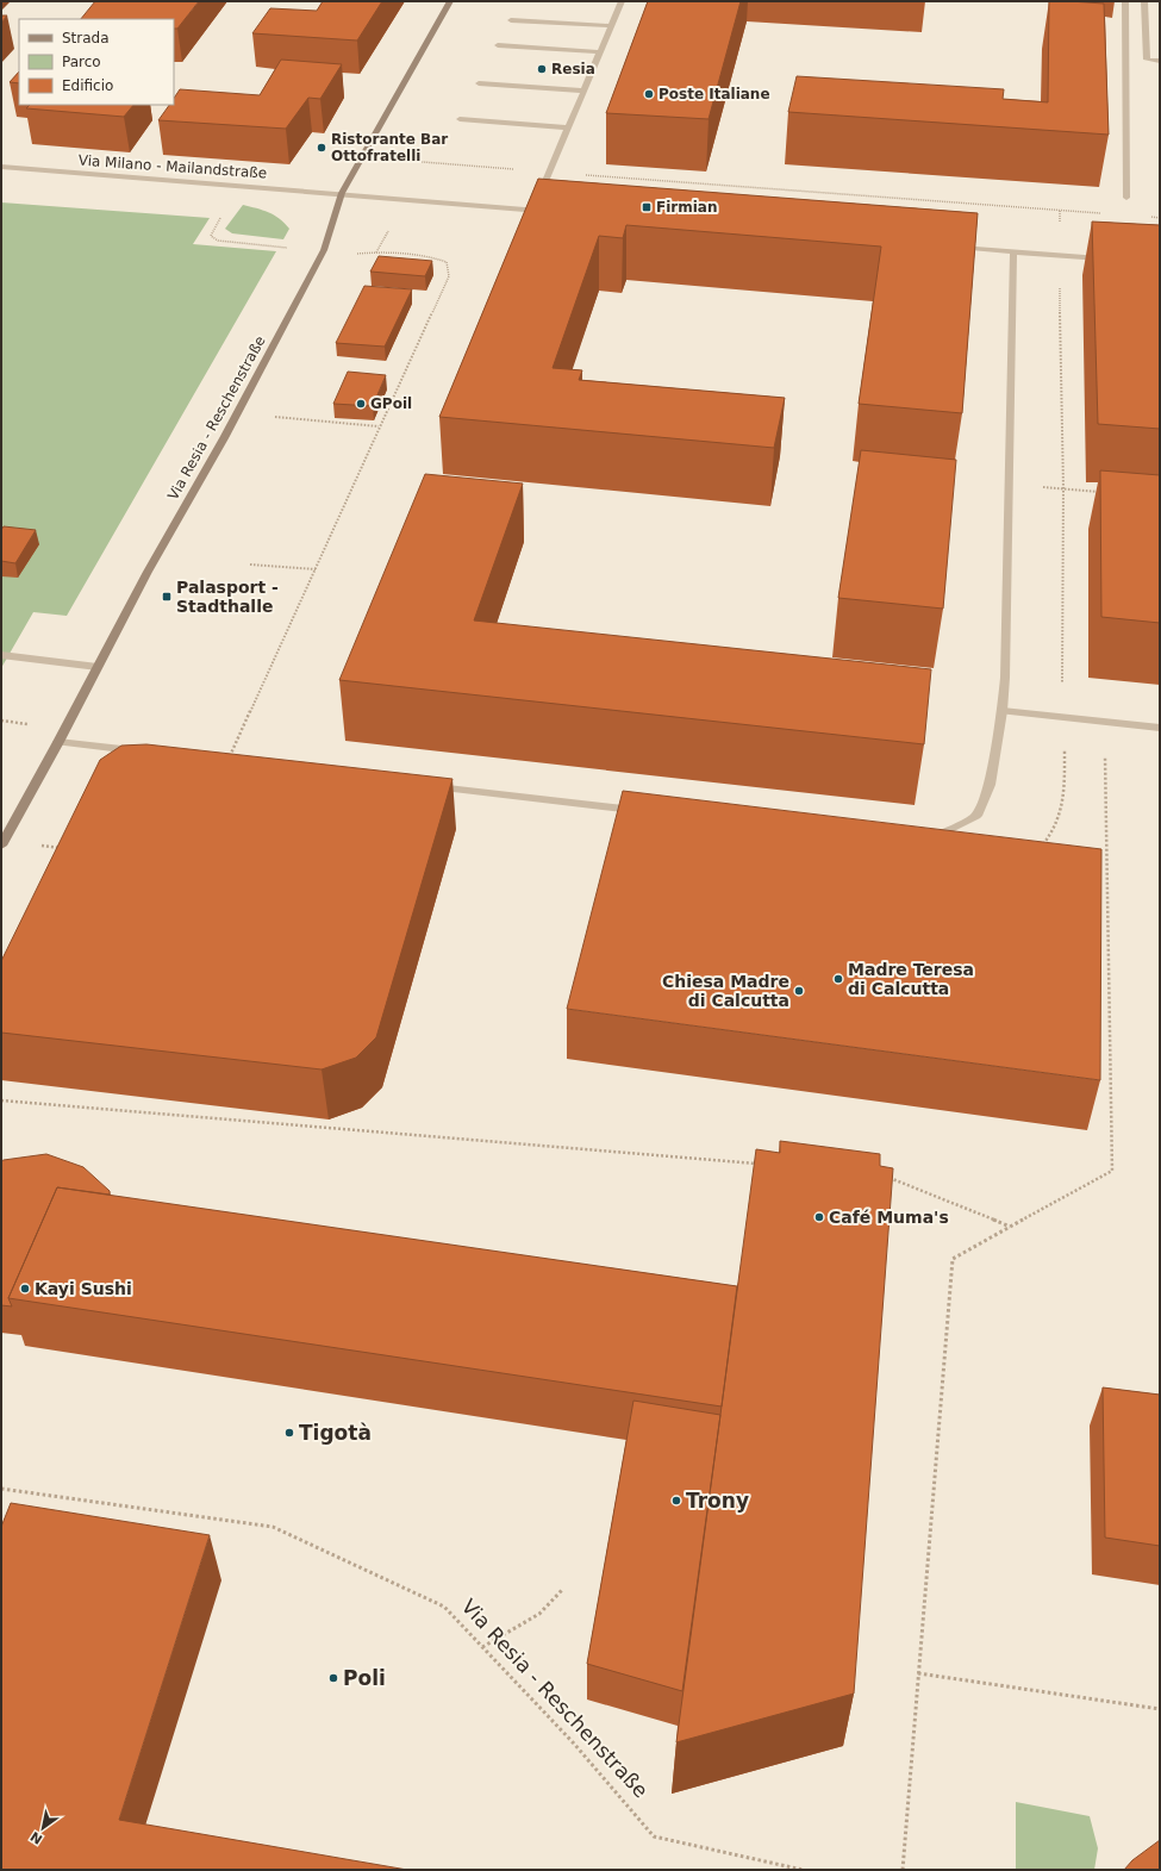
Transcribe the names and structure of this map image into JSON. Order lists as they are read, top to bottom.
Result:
{
  "streets": {
    "main road": ["Via Resia - Reschenstraße"],
    "street": ["Via Milano - Mailandstraße"]
  },
  "crossings": [
    ["Via Milano - Mailandstraße", "Via Resia - Reschenstraße"]
  ],
  "places": {
    "other": [
      "Resia",
      "Poste Italiane",
      "Ristorante Bar Ottofratelli",
      "GPoil",
      "Madre Teresa di Calcutta",
      "Chiesa Madre di Calcutta",
      "Café Muma's",
      "Kayi Sushi",
      "Tigotà",
      "Trony",
      "Poli"
    ],
    "transit": ["Firmian", "Palasport - Stadthalle"]
  },
  "legend": ["Strada", "Parco", "Edificio"],
  "north": "bottom left"
}
